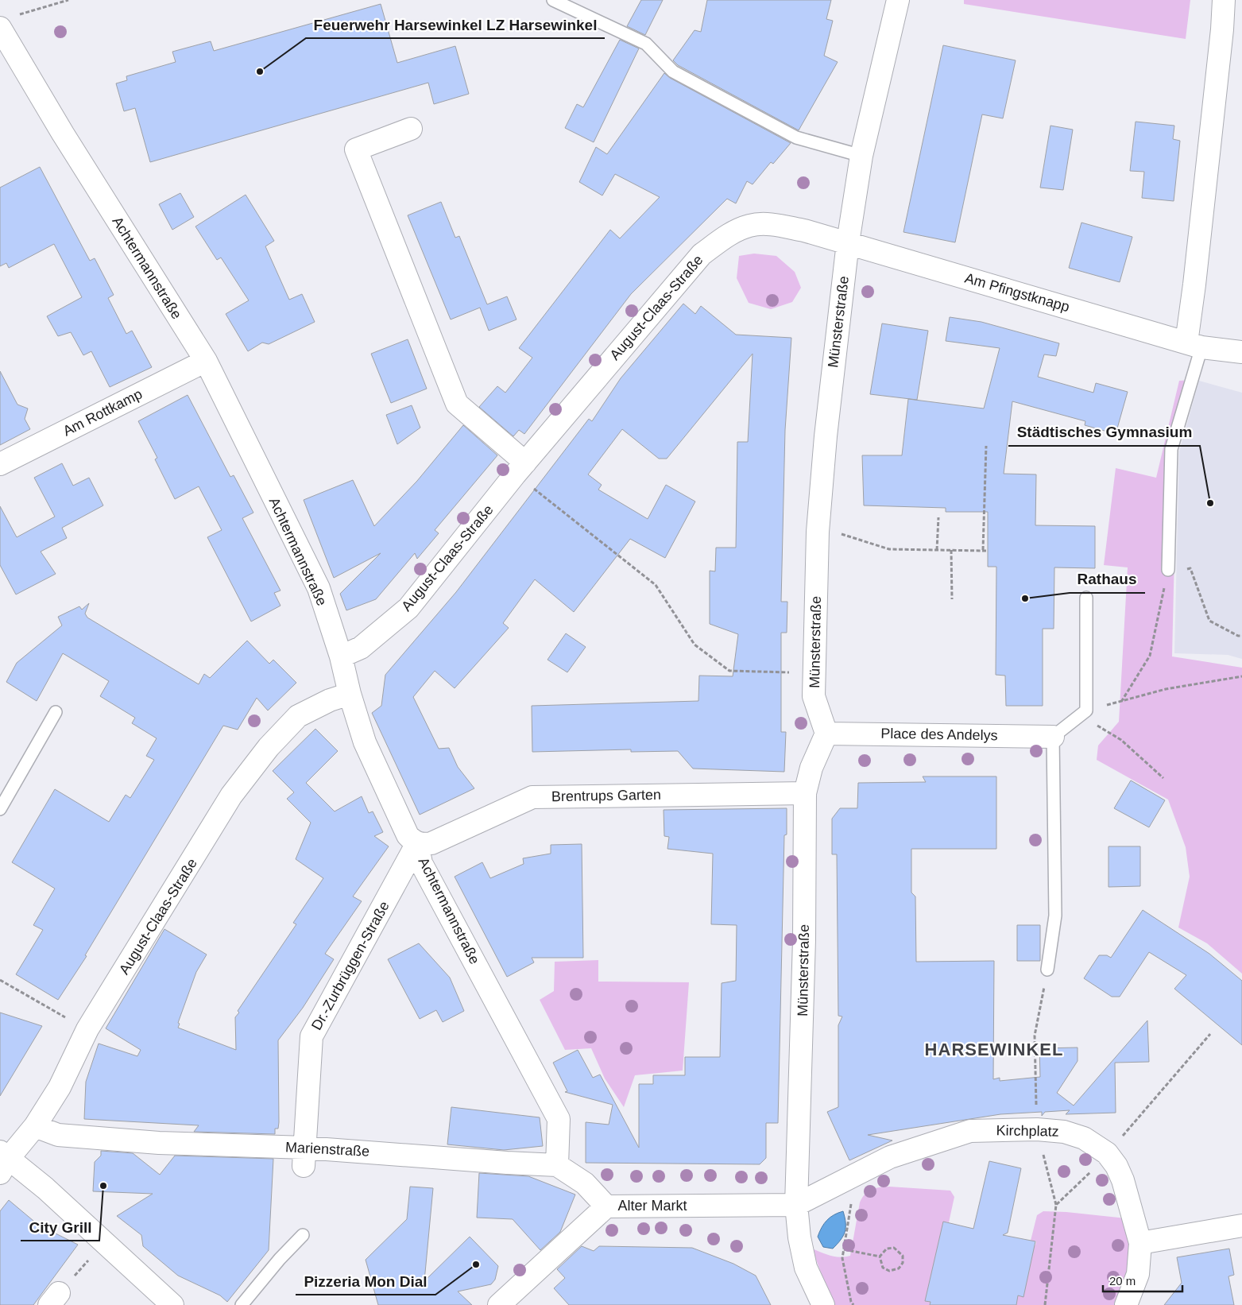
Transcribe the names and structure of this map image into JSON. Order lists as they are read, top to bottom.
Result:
{
  "streets": {
    "street": [
      "Achtermannstraße",
      "Am Pfingstknapp",
      "August-Claas-Straße",
      "Münsterstraße",
      "Am Rottkamp",
      "Place des Andelys",
      "Brentrups Garten",
      "Dr.-Zurbrüggen-Straße",
      "Kirchplatz",
      "Marienstraße",
      "Alter Markt"
    ]
  },
  "crossings": [
    ["Achtermannstraße", "August-Claas-Straße"],
    ["Achtermannstraße", "Am Rottkamp"],
    ["Achtermannstraße", "Brentrups Garten"],
    ["Achtermannstraße", "Dr.-Zurbrüggen-Straße"],
    ["Achtermannstraße", "Marienstraße"],
    ["Am Pfingstknapp", "August-Claas-Straße"],
    ["Am Pfingstknapp", "Münsterstraße"],
    ["August-Claas-Straße", "Münsterstraße"],
    ["August-Claas-Straße", "Marienstraße"],
    ["Münsterstraße", "Place des Andelys"],
    ["Münsterstraße", "Brentrups Garten"],
    ["Münsterstraße", "Kirchplatz"],
    ["Münsterstraße", "Alter Markt"],
    ["Brentrups Garten", "Dr.-Zurbrüggen-Straße"],
    ["Dr.-Zurbrüggen-Straße", "Marienstraße"],
    ["Kirchplatz", "Alter Markt"]
  ],
  "districts": ["HARSEWINKEL"],
  "places": [
    "Feuerwehr Harsewinkel LZ Harsewinkel",
    "Städtisches Gymnasium",
    "Rathaus",
    "City Grill",
    "Pizzeria Mon Dial"
  ],
  "scale_bar": "20 m"
}
